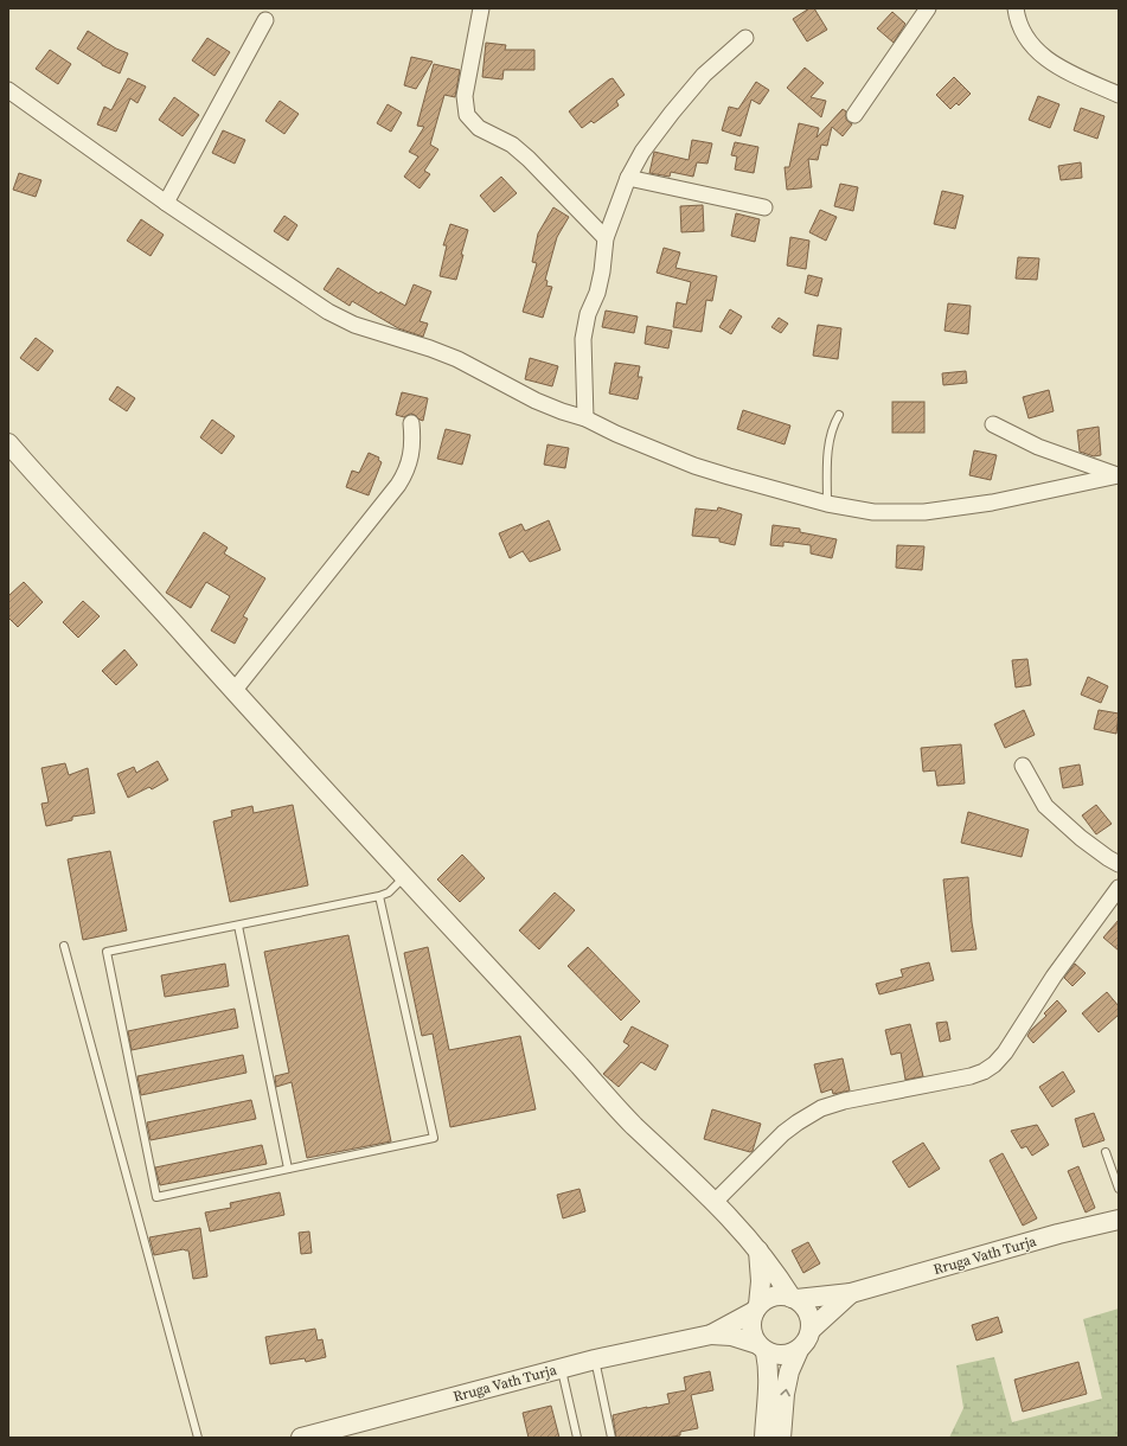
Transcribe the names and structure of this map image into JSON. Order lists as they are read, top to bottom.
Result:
{
  "streets": {
    "street": ["Rruga Vath Turja"]
  }
}
